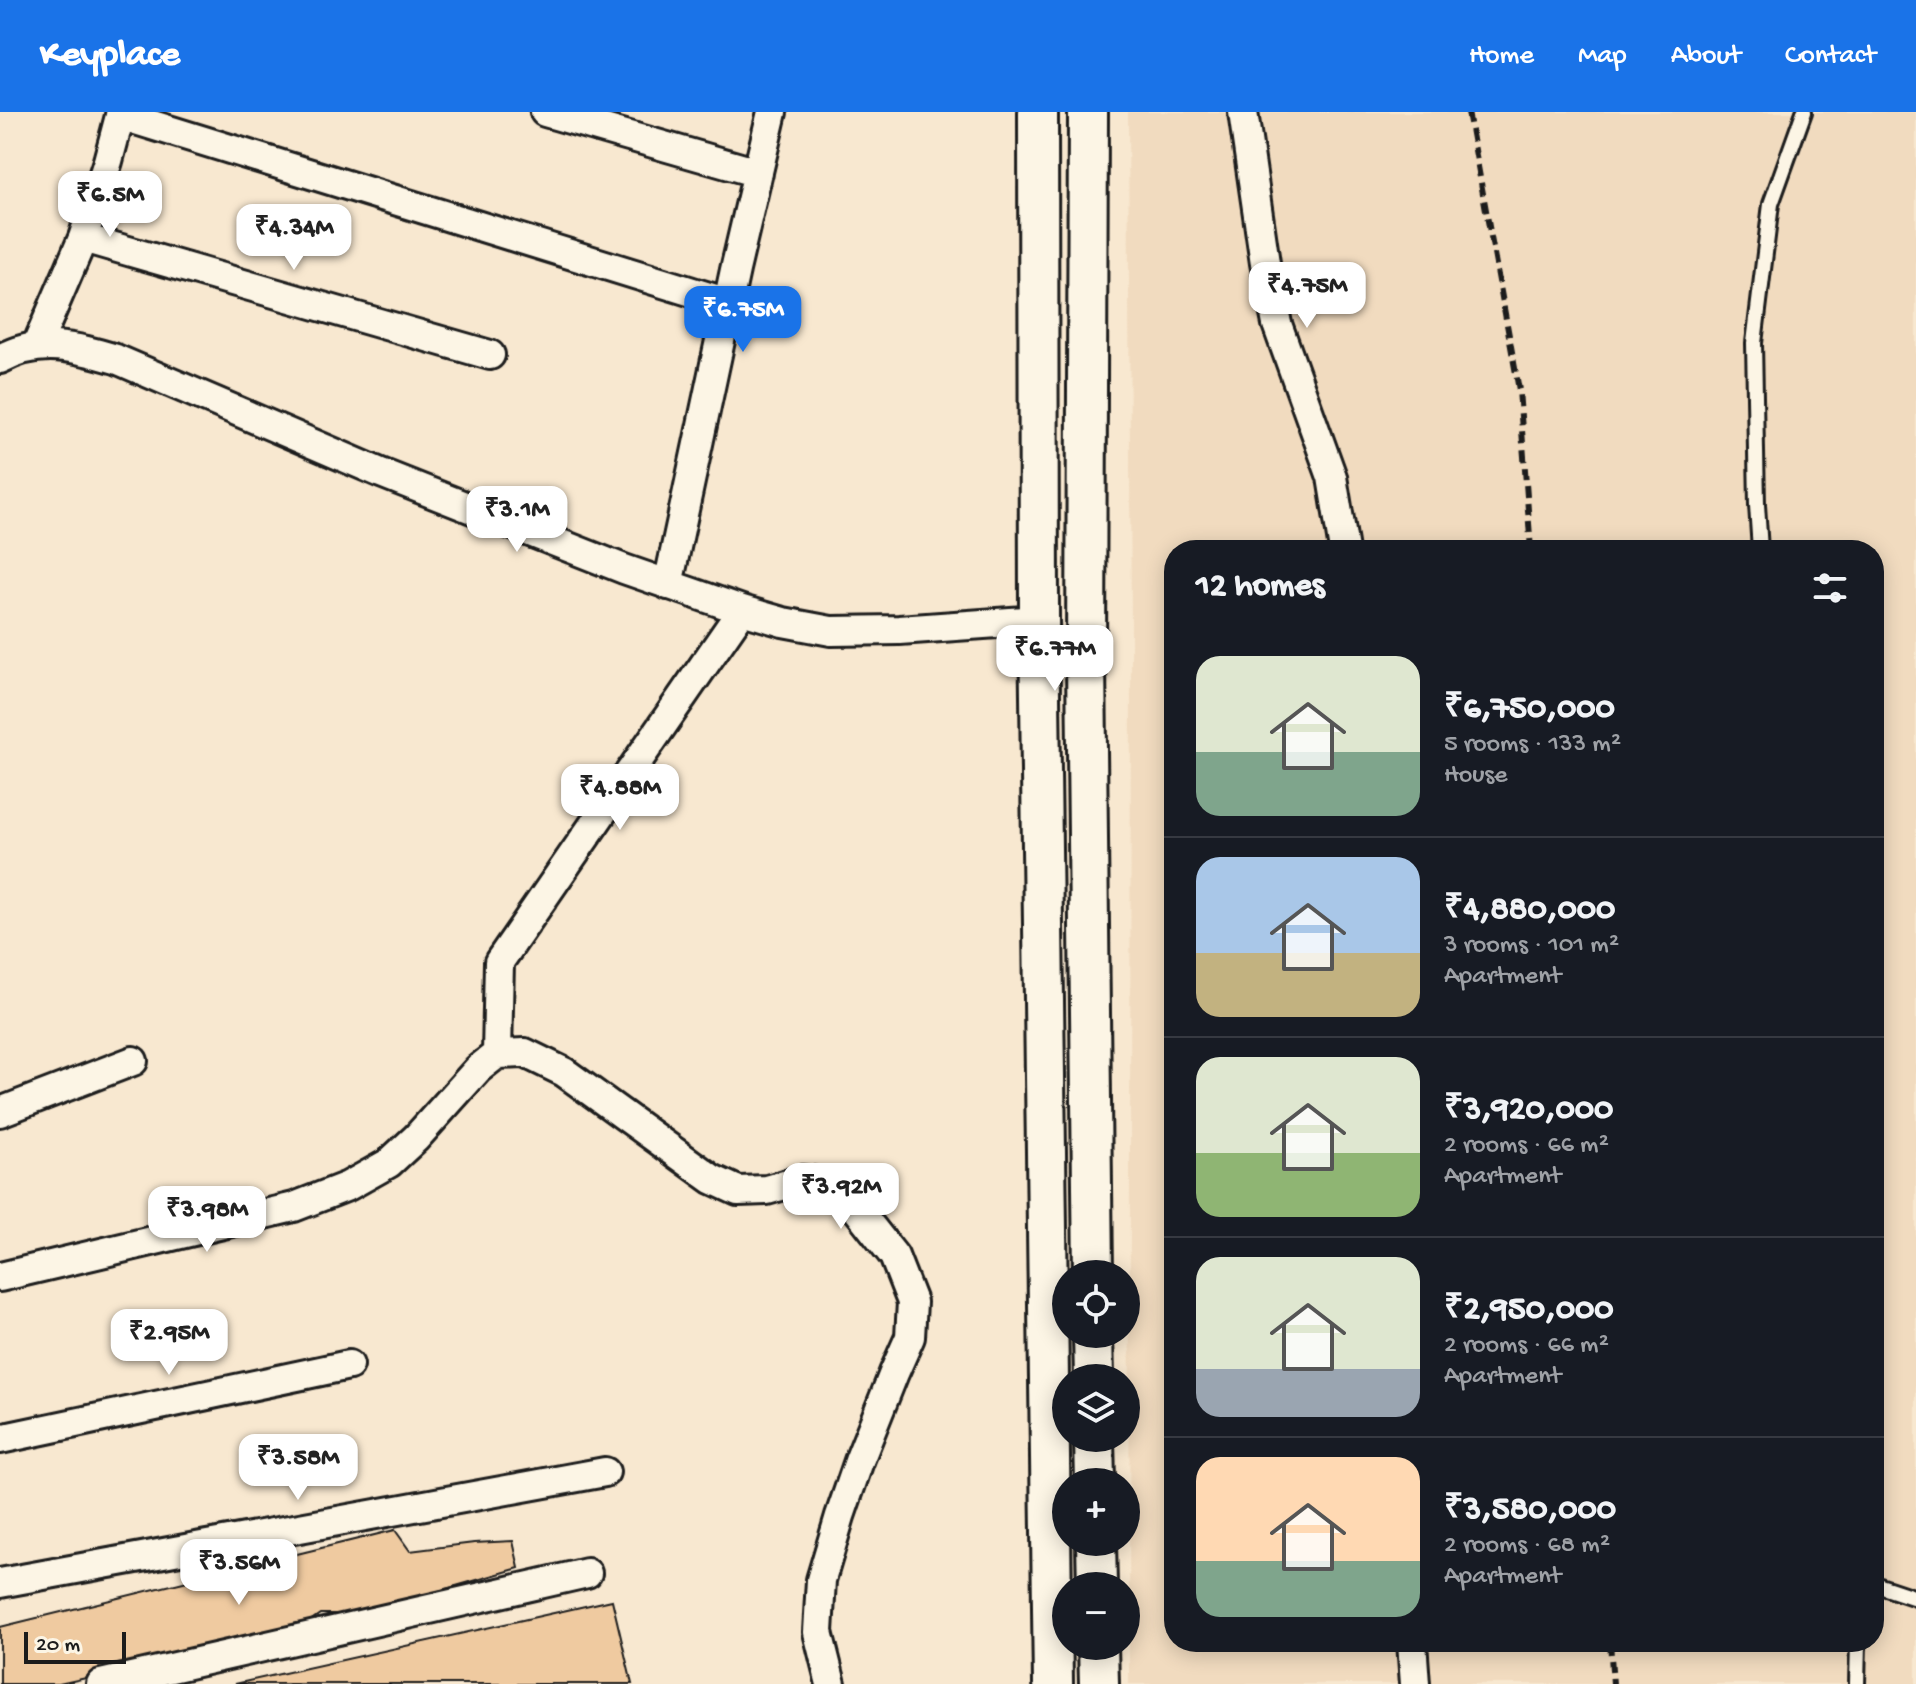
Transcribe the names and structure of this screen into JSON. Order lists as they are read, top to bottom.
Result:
{
  "scale_bar": "20 m",
  "page": {
    "header": "Keyplace",
    "nav": [
      "Home",
      "Map",
      "About",
      "Contact"
    ],
    "price": [
      "₹6.5M",
      "₹4.34M",
      "₹4.75M",
      "₹6.75M",
      "₹3.1M",
      "₹6.77M",
      "₹4.88M",
      "₹3.92M",
      "₹3.98M",
      "₹2.95M",
      "₹3.58M",
      "₹3.56M"
    ],
    "heading": "12 homes",
    "list": [
      {
        "name": "₹6,750,000",
        "note": "5 rooms · 133 m² · House"
      },
      {
        "name": "₹4,880,000",
        "note": "3 rooms · 101 m² · Apartment"
      },
      {
        "name": "₹3,920,000",
        "note": "2 rooms · 66 m² · Apartment"
      },
      {
        "name": "₹2,950,000",
        "note": "2 rooms · 66 m² · Apartment"
      },
      {
        "name": "₹3,580,000",
        "note": "2 rooms · 68 m² · Apartment"
      }
    ],
    "map_buttons": ["+", "−"],
    "scale": "20 m"
  }
}
